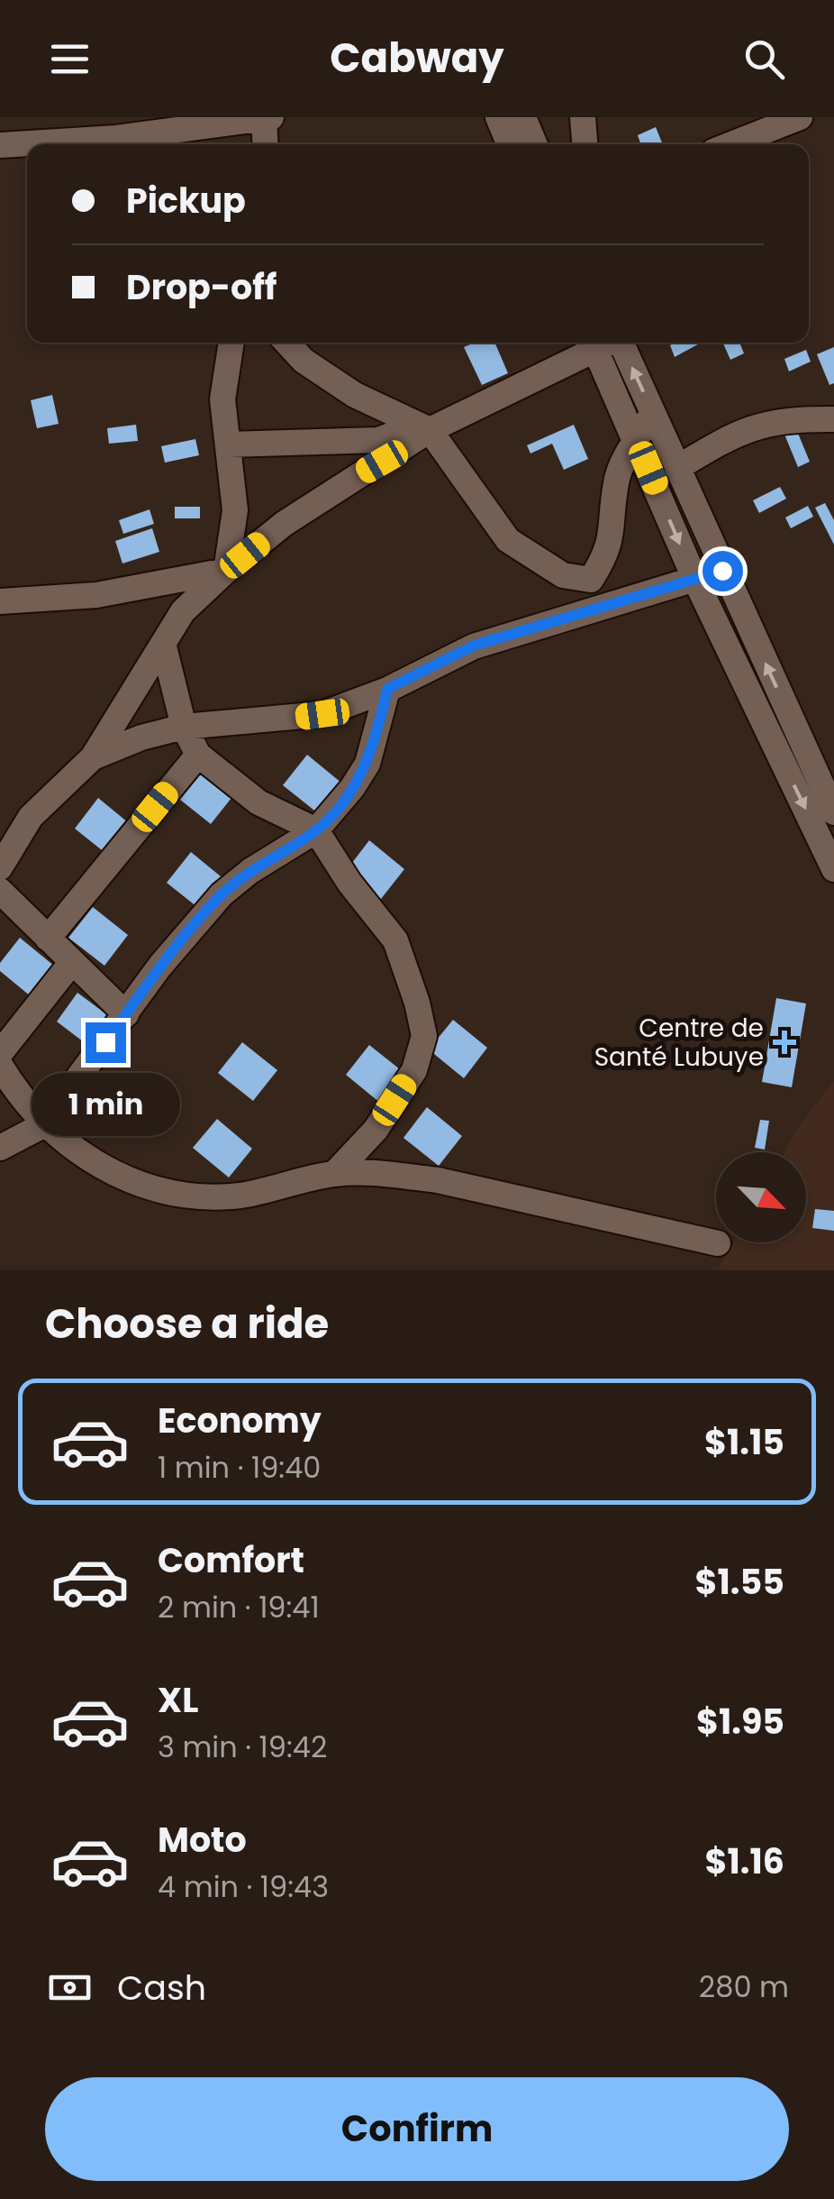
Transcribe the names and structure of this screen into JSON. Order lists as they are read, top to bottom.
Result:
{
  "places": {
    "health": ["Centre de Santé Lubuye"]
  },
  "north": "bottom right",
  "page": {
    "header": "Cabway",
    "banner": ["Pickup", "Drop-off"],
    "bubble": "1 min",
    "heading": "Choose a ride",
    "list": [
      {
        "name": "Economy",
        "note": "1 min · 19:40",
        "value": "$1.15"
      },
      {
        "name": "Comfort",
        "note": "2 min · 19:41",
        "value": "$1.55"
      },
      {
        "name": "XL",
        "note": "3 min · 19:42",
        "value": "$1.95"
      },
      {
        "name": "Moto",
        "note": "4 min · 19:43",
        "value": "$1.16"
      }
    ],
    "pay": ["Cash", "280 m"],
    "buttons": "Confirm"
  }
}
